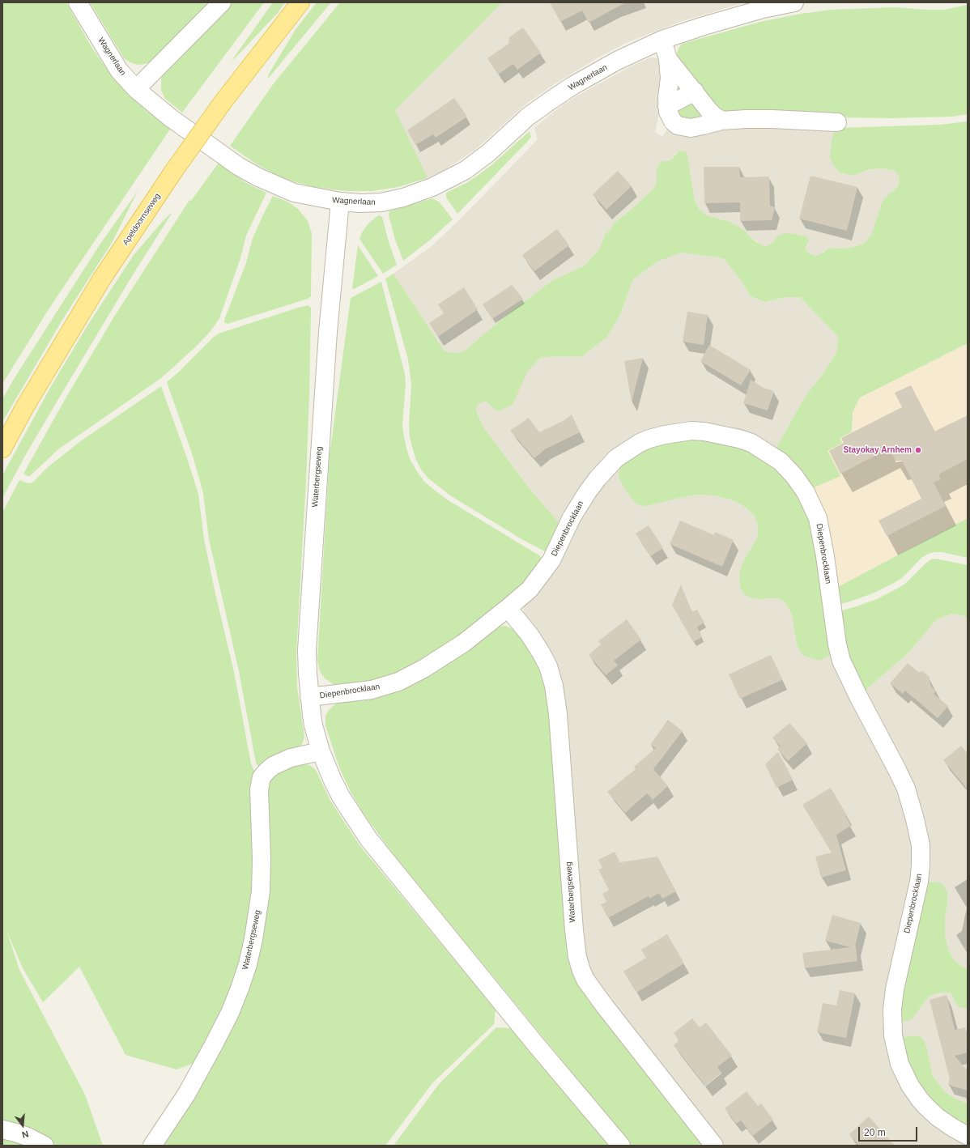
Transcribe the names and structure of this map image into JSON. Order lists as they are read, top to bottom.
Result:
{
  "streets": {
    "main road": ["Apeldoornseweg"],
    "street": ["Wagnerlaan", "Waterbergseweg", "Diepenbrocklaan"]
  },
  "crossings": [
    ["Wagnerlaan", "Waterbergseweg"],
    ["Waterbergseweg", "Diepenbrocklaan"]
  ],
  "places": ["Stayokay Arnhem"],
  "scale_bar": "20 m",
  "north": "bottom"
}
